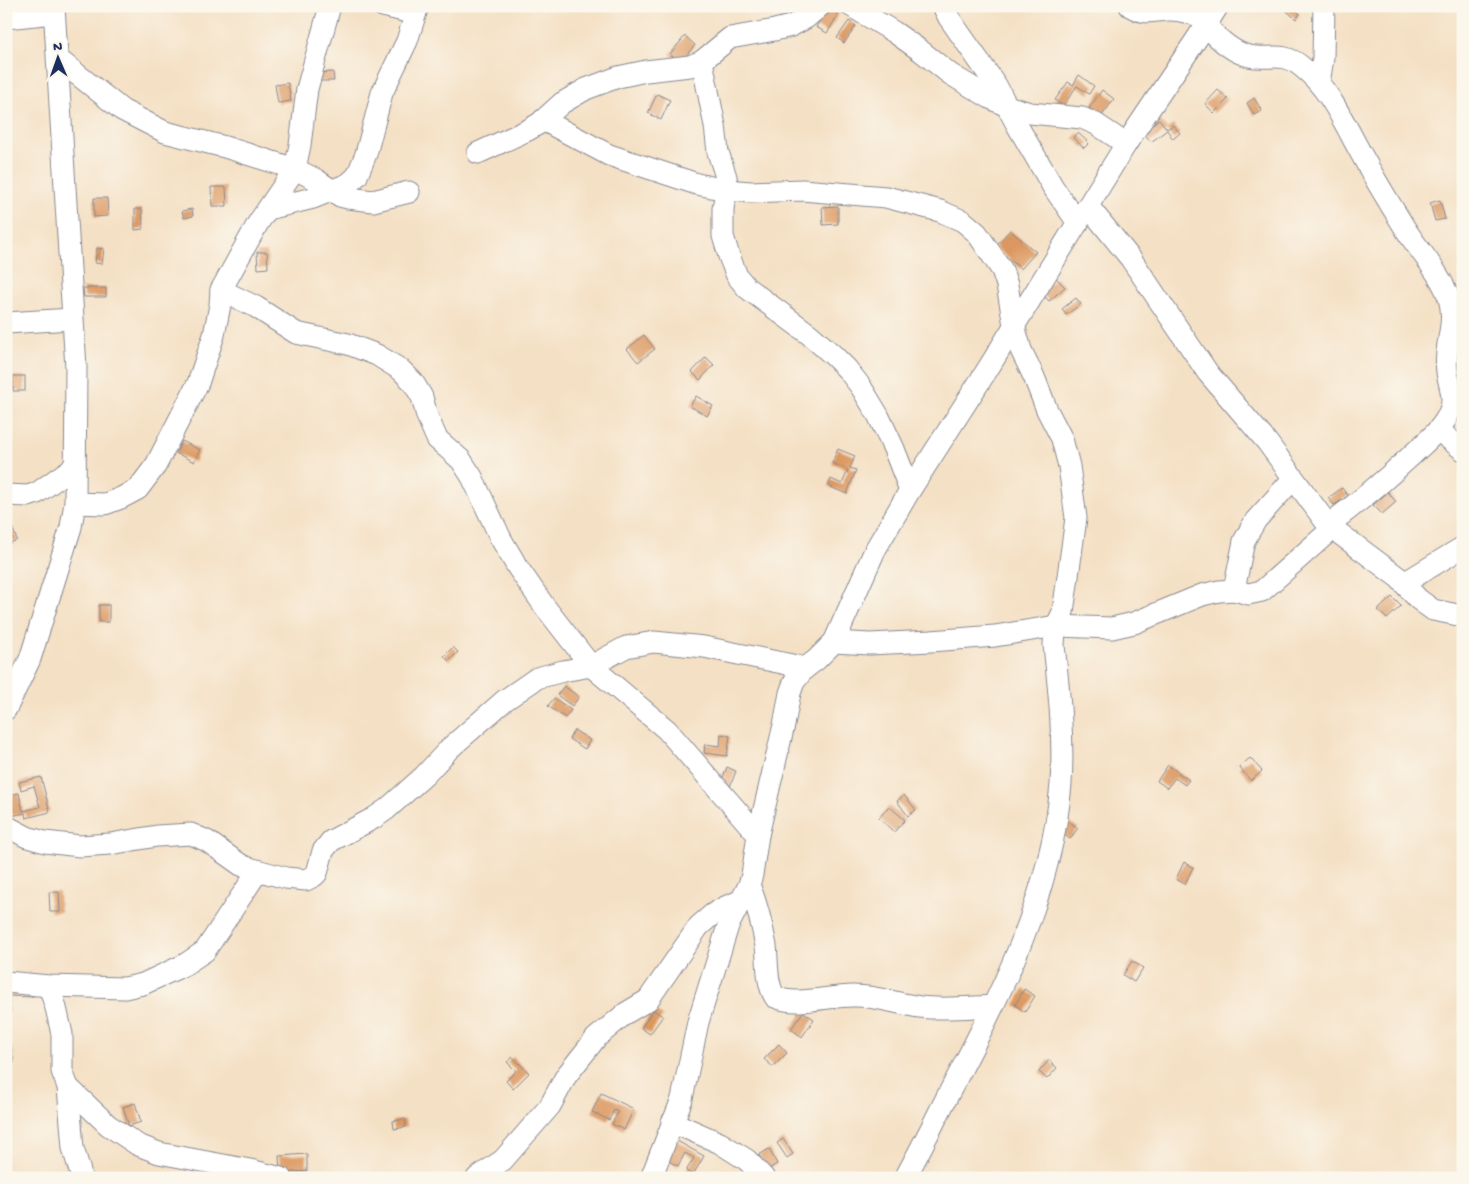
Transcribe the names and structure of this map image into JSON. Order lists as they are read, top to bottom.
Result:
{
  "north": "top"
}
